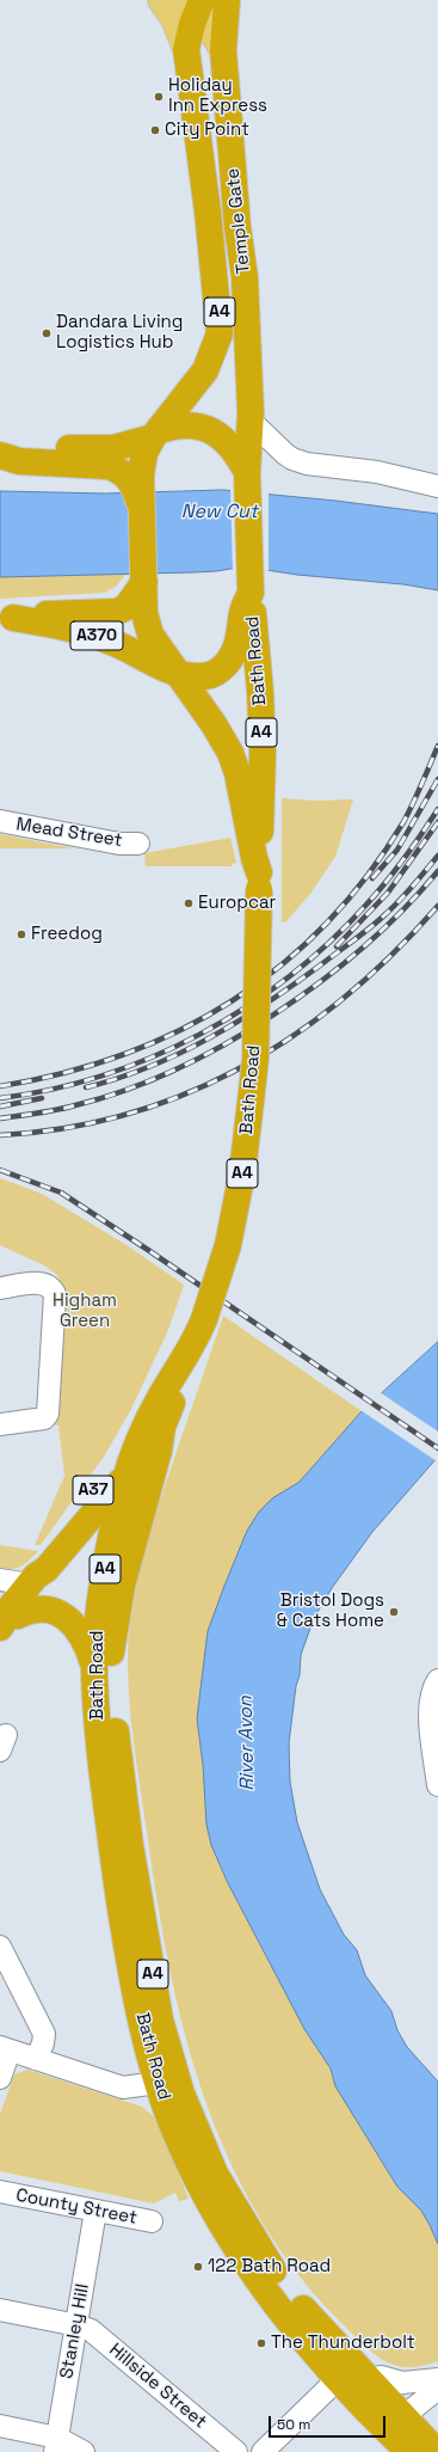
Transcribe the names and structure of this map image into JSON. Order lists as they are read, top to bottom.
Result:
{
  "streets": {
    "highway": [
      "Temple Gate",
      "A4",
      "A370",
      "Bath Road",
      "A37"
    ],
    "street": [
      "Mead Street",
      "County Street",
      "Stanley Hill",
      "Hillside Street"
    ]
  },
  "crossings": [
    ["Temple Gate", "A4"],
    ["A4", "A370"],
    ["A4", "Bath Road"],
    ["A370", "Bath Road"],
    ["Bath Road", "A37"],
    ["County Street", "Stanley Hill"],
    ["Stanley Hill", "Hillside Street"]
  ],
  "water": ["New Cut", "River Avon"],
  "parks": ["Higham Green"],
  "places": [
    "Holiday Inn Express",
    "City Point",
    "Dandara Living Logistics Hub",
    "Europcar",
    "Freedog",
    "Bristol Dogs & Cats Home",
    "122 Bath Road",
    "The Thunderbolt"
  ],
  "scale_bar": "50 m"
}
